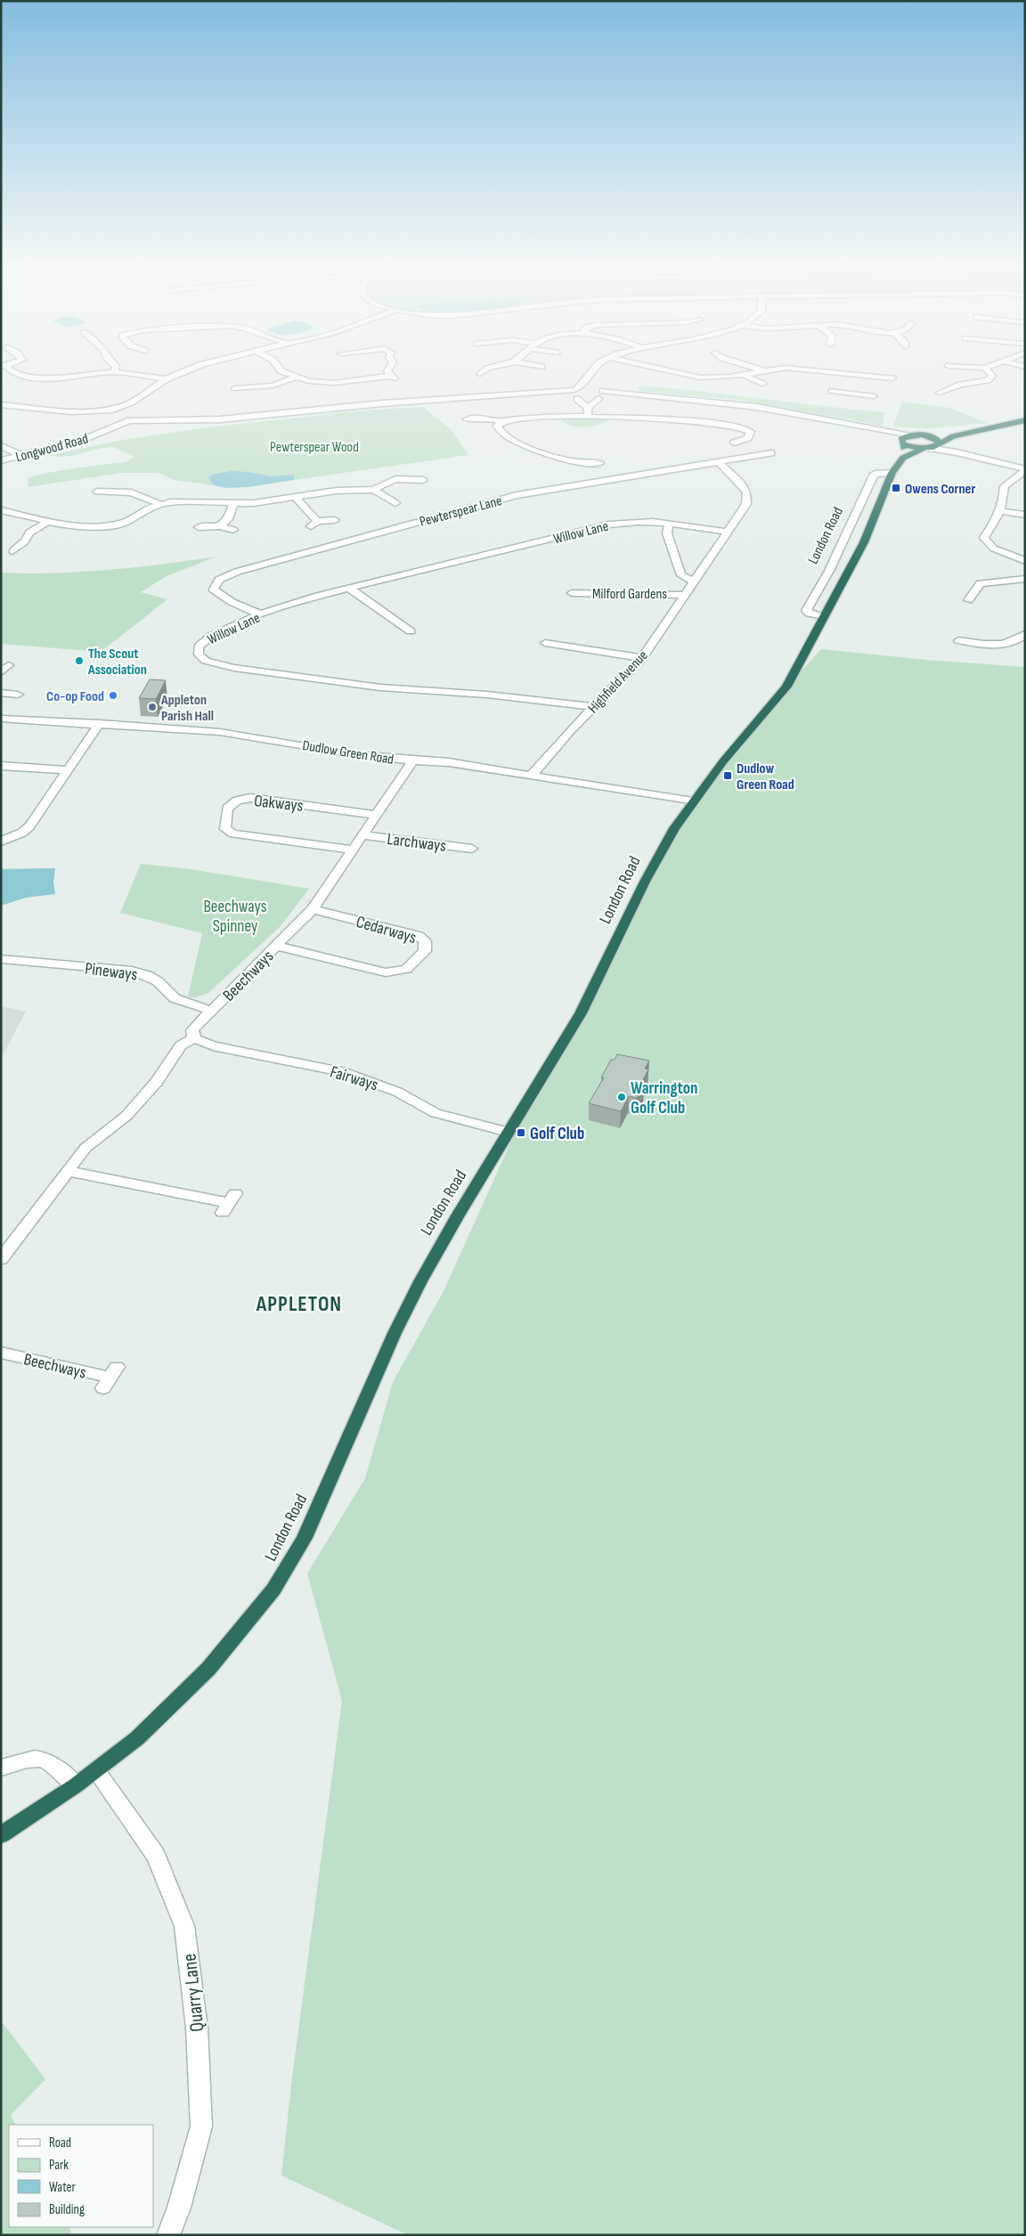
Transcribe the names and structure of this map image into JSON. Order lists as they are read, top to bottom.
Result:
{
  "streets": {
    "highway": ["London Road"],
    "street": [
      "Longwood Road",
      "Pewterspear Lane",
      "Willow Lane",
      "Milford Gardens",
      "Highfield Avenue",
      "Dudlow Green Road",
      "Oakways",
      "Larchways",
      "Cedarways",
      "Pineways",
      "Beechways",
      "Fairways",
      "Quarry Lane"
    ]
  },
  "crossings": [
    ["Pewterspear Lane", "Willow Lane"],
    ["Pewterspear Lane", "Highfield Avenue"],
    ["Willow Lane", "Highfield Avenue"],
    ["London Road", "Dudlow Green Road"],
    ["London Road", "Fairways"],
    ["London Road", "Quarry Lane"],
    ["Milford Gardens", "Highfield Avenue"],
    ["Highfield Avenue", "Dudlow Green Road"],
    ["Dudlow Green Road", "Beechways"],
    ["Oakways", "Beechways"],
    ["Larchways", "Beechways"],
    ["Cedarways", "Beechways"],
    ["Pineways", "Beechways"],
    ["Beechways", "Fairways"]
  ],
  "districts": ["APPLETON"],
  "parks": ["Pewterspear Wood", "Beechways Spinney"],
  "places": {
    "transit": ["Owens Corner", "Dudlow Green Road", "Golf Club"],
    "other": [
      "The Scout Association",
      "Co-op Food",
      "Appleton Parish Hall",
      "Warrington Golf Club"
    ]
  },
  "legend": [
    "Road",
    "Park",
    "Water",
    "Building"
  ]
}
